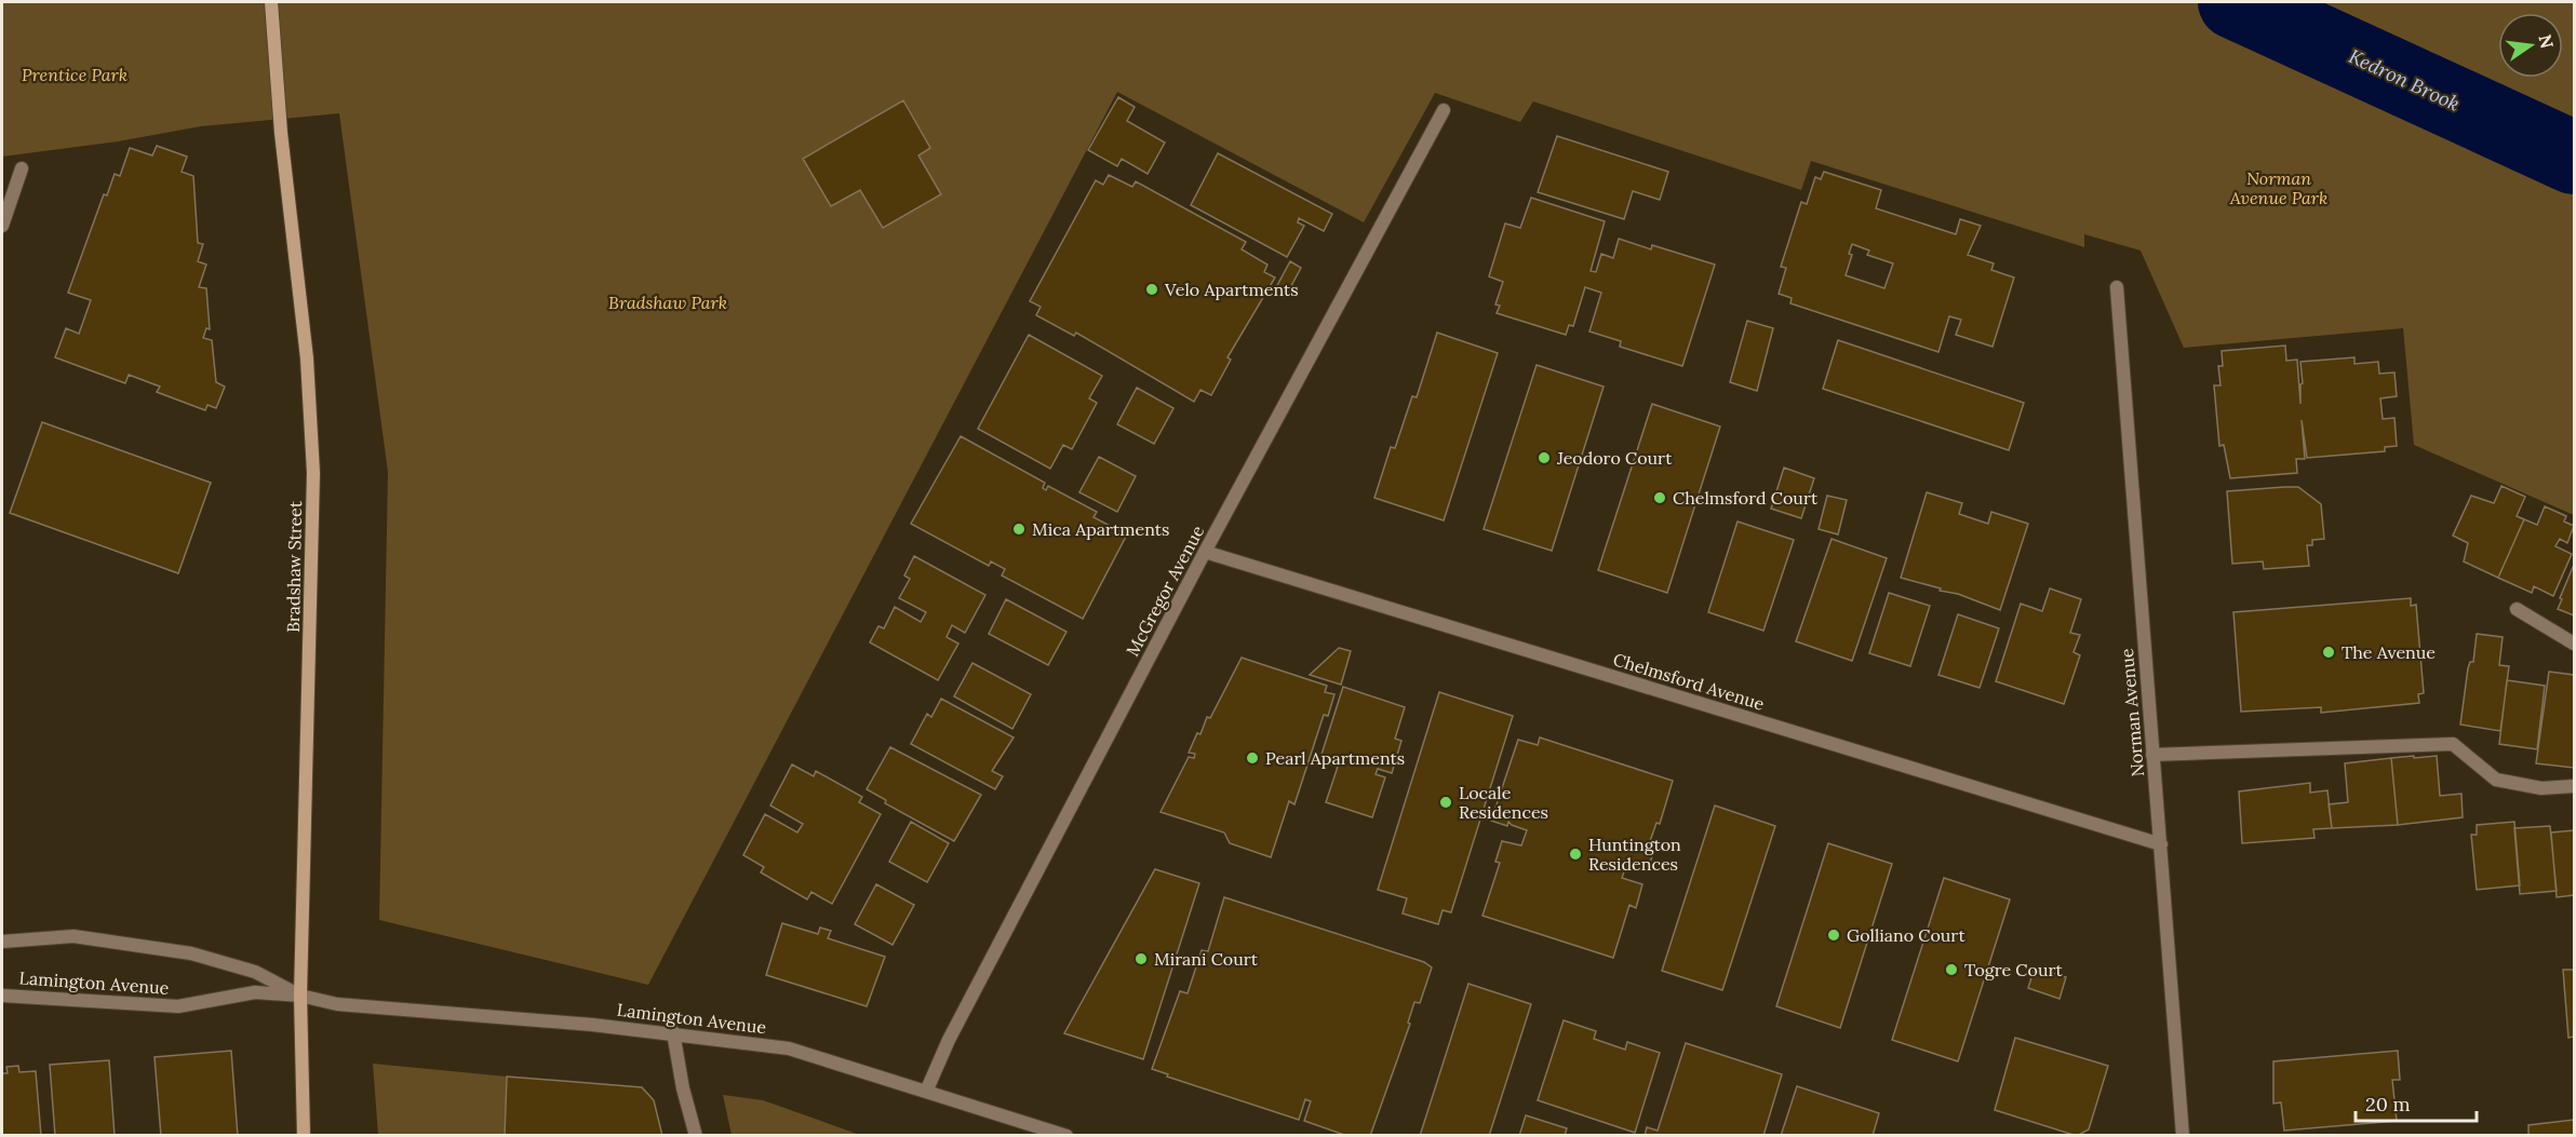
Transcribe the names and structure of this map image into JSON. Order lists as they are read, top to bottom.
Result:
{
  "streets": {
    "street": [
      "Bradshaw Street",
      "McGregor Avenue",
      "Chelmsford Avenue",
      "Norman Avenue",
      "Lamington Avenue"
    ]
  },
  "crossings": [
    ["Bradshaw Street", "Lamington Avenue"],
    ["McGregor Avenue", "Chelmsford Avenue"],
    ["McGregor Avenue", "Lamington Avenue"],
    ["Chelmsford Avenue", "Norman Avenue"]
  ],
  "water": ["Kedron Brook"],
  "parks": ["Prentice Park", "Norman Avenue Park", "Bradshaw Park"],
  "places": [
    "Velo Apartments",
    "Jeodoro Court",
    "Chelmsford Court",
    "Mica Apartments",
    "The Avenue",
    "Pearl Apartments",
    "Locale Residences",
    "Huntington Residences",
    "Golliano Court",
    "Mirani Court",
    "Togre Court"
  ],
  "scale_bar": "20 m",
  "north": "right"
}
